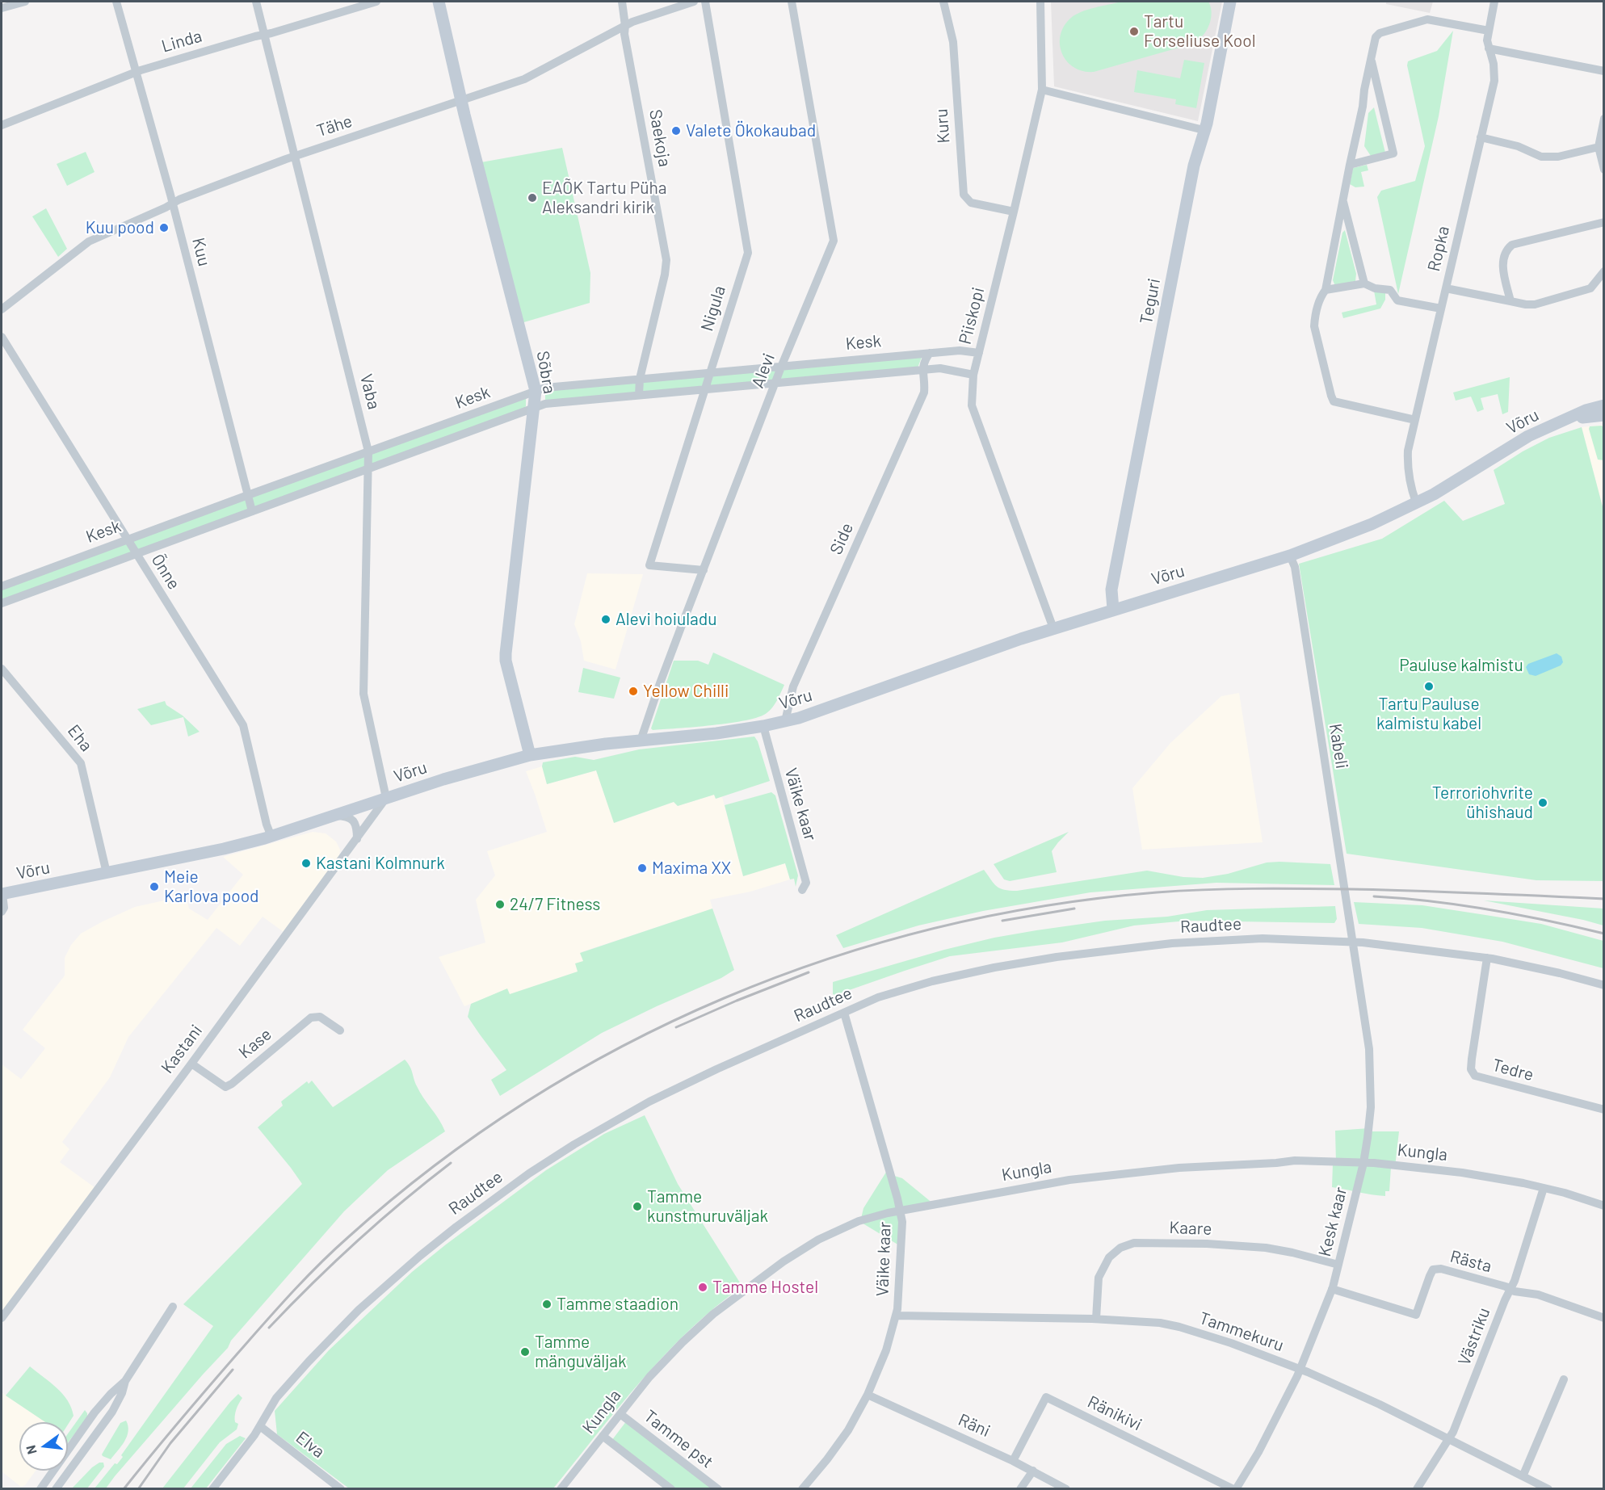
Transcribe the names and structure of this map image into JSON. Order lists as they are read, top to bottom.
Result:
{
  "streets": {
    "main road": ["Teguri", "Sõbra", "Võru"],
    "street": [
      "Linda",
      "Tähe",
      "Kuru",
      "Saekoja",
      "Ropka",
      "Kuu",
      "Nigula",
      "Piiskopi",
      "Kesk",
      "Alevi",
      "Vaba",
      "Side",
      "Õnne",
      "Eha",
      "Kabeli",
      "Väike kaar",
      "Raudtee",
      "Kase",
      "Kastani",
      "Tedre",
      "Kungla",
      "Kesk kaar",
      "Kaare",
      "Rästa",
      "Tammekuru",
      "Västriku",
      "Ränikivi",
      "Räni",
      "Tamme pst",
      "Elva"
    ]
  },
  "crossings": [
    ["Linda", "Kuu"],
    ["Linda", "Vaba"],
    ["Tähe", "Saekoja"],
    ["Tähe", "Kuu"],
    ["Tähe", "Sõbra"],
    ["Tähe", "Vaba"],
    ["Kuru", "Piiskopi"],
    ["Saekoja", "Kesk"],
    ["Ropka", "Võru"],
    ["Kuu", "Kesk"],
    ["Teguri", "Võru"],
    ["Nigula", "Kesk"],
    ["Nigula", "Alevi"],
    ["Piiskopi", "Kesk"],
    ["Piiskopi", "Võru"],
    ["Kesk", "Alevi"],
    ["Kesk", "Sõbra"],
    ["Kesk", "Vaba"],
    ["Kesk", "Side"],
    ["Kesk", "Õnne"],
    ["Alevi", "Võru"],
    ["Sõbra", "Võru"],
    ["Vaba", "Võru"],
    ["Vaba", "Kastani"],
    ["Võru", "Side"],
    ["Võru", "Õnne"],
    ["Võru", "Eha"],
    ["Võru", "Kabeli"],
    ["Võru", "Väike kaar"],
    ["Võru", "Kastani"],
    ["Kabeli", "Raudtee"],
    ["Kabeli", "Kesk kaar"],
    ["Väike kaar", "Raudtee"],
    ["Väike kaar", "Kungla"],
    ["Väike kaar", "Tammekuru"],
    ["Väike kaar", "Räni"],
    ["Raudtee", "Tedre"],
    ["Raudtee", "Kesk kaar"],
    ["Raudtee", "Elva"],
    ["Kase", "Kastani"],
    ["Kungla", "Kesk kaar"],
    ["Kungla", "Västriku"],
    ["Kungla", "Tamme pst"],
    ["Kesk kaar", "Kaare"],
    ["Kesk kaar", "Rästa"],
    ["Kesk kaar", "Tammekuru"],
    ["Kesk kaar", "Ränikivi"],
    ["Kaare", "Tammekuru"],
    ["Rästa", "Västriku"],
    ["Tammekuru", "Västriku"],
    ["Ränikivi", "Räni"]
  ],
  "parks": ["Pauluse kalmistu"],
  "places": [
    "Tartu Forseliuse Kool",
    "Valete Ökokaubad",
    "EAÕK Tartu Püha Aleksandri kirik",
    "Kuu pood",
    "Alevi hoiuladu",
    "Tartu Pauluse kalmistu kabel",
    "Yellow Chilli",
    "Terroriohvrite ühishaud",
    "Kastani Kolmnurk",
    "Maxima XX",
    "Meie Karlova pood",
    "24/7 Fitness",
    "Tamme kunstmuruväljak",
    "Tamme Hostel",
    "Tamme staadion",
    "Tamme mänguväljak"
  ],
  "north": "left"
}
